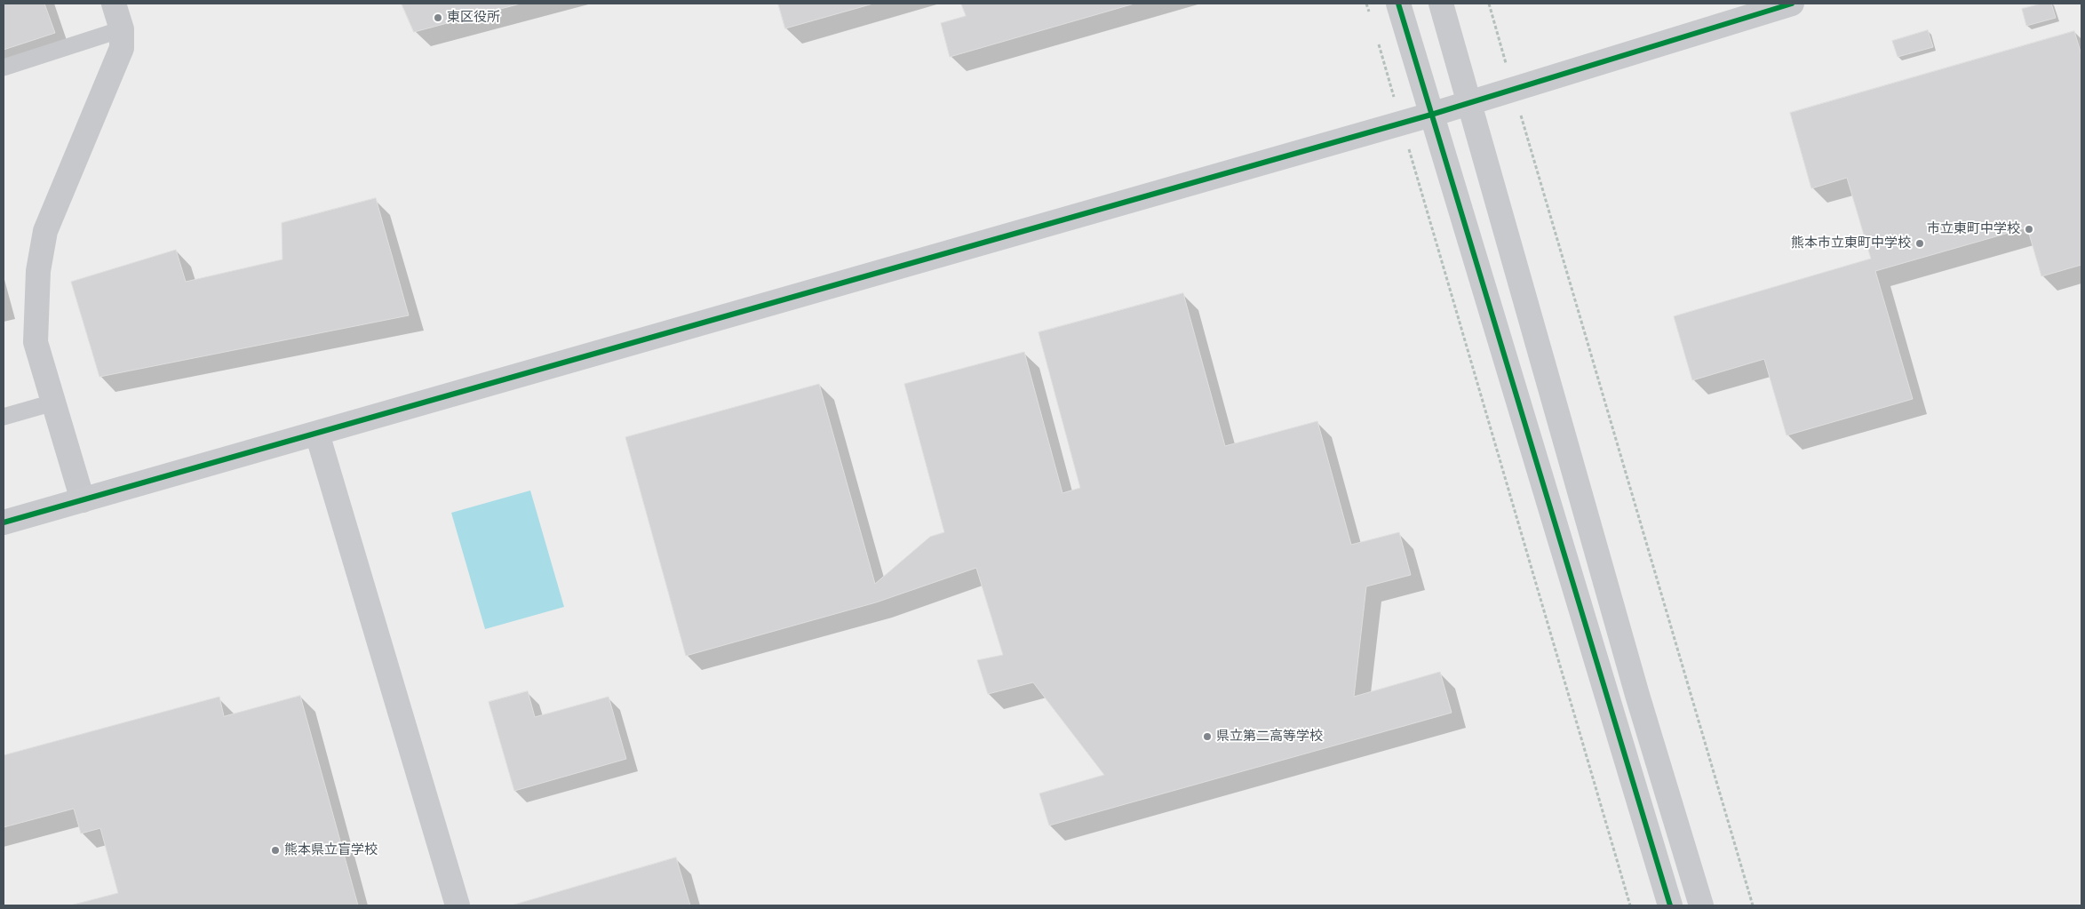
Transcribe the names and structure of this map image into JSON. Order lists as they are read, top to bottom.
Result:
{
  "places": [
    "東区役所",
    "市立東町中学校",
    "熊本市立東町中学校",
    "県立第二高等学校",
    "熊本県立盲学校"
  ]
}
